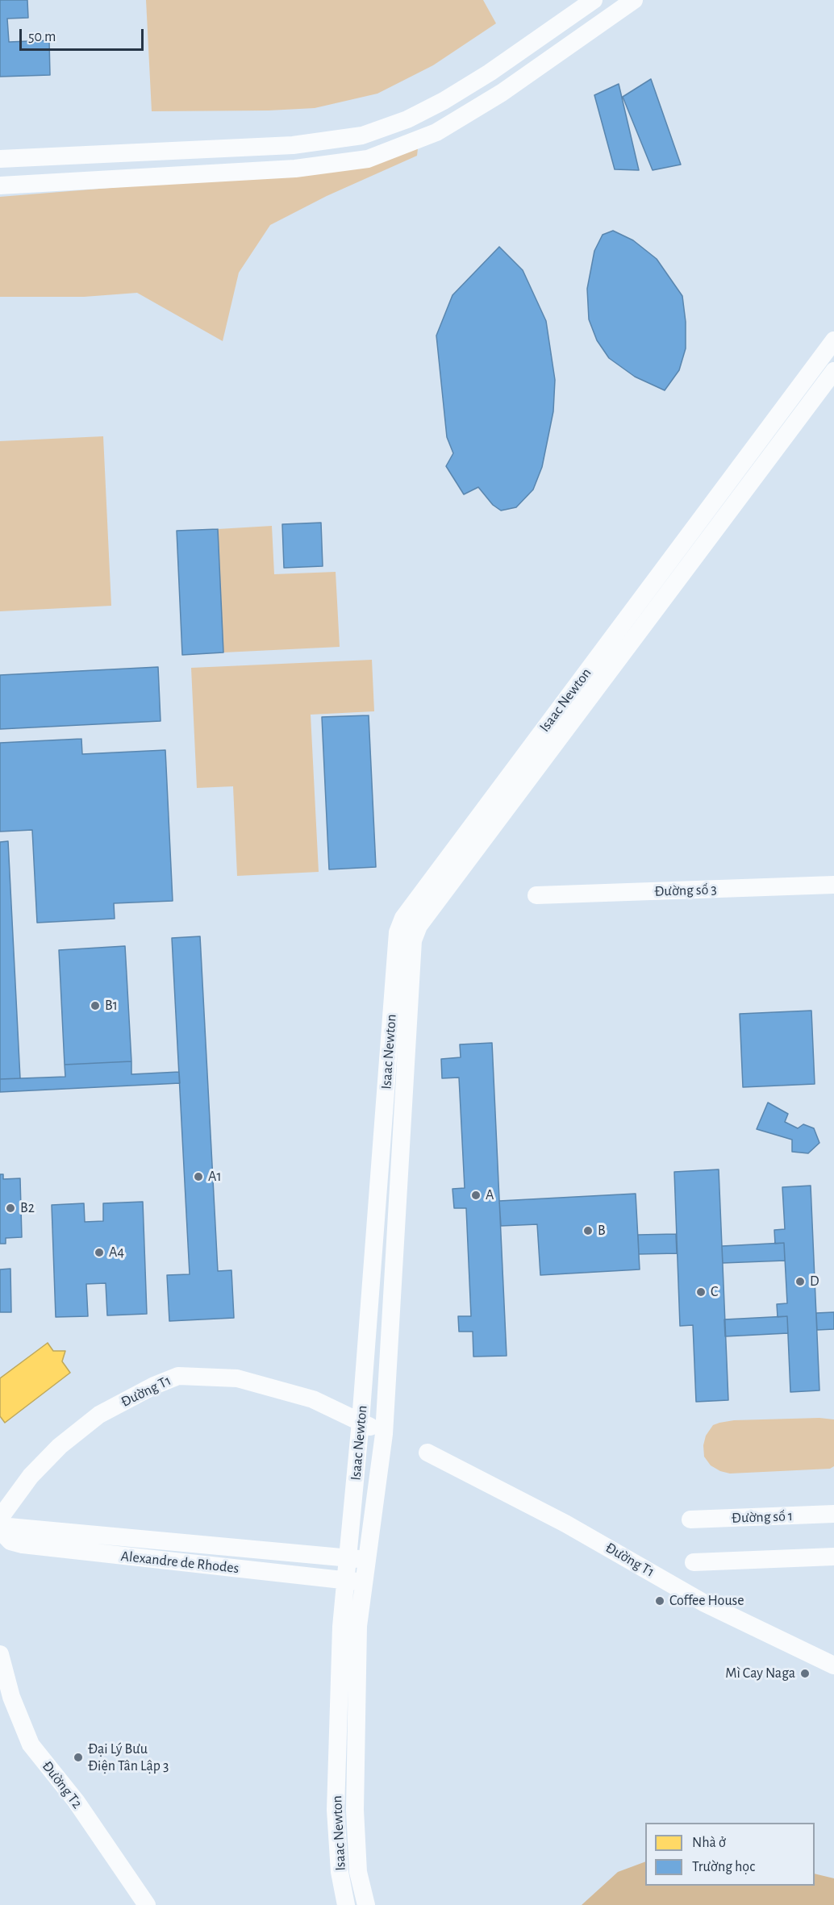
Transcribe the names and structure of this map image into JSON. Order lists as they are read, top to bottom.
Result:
{
  "streets": {
    "street": [
      "Isaac Newton",
      "Đường số 3",
      "Đường T1",
      "Đường số 1",
      "Alexandre de Rhodes",
      "Đường T2"
    ]
  },
  "crossings": [
    ["Isaac Newton", "Đường T1"],
    ["Isaac Newton", "Alexandre de Rhodes"]
  ],
  "places": [
    "B1",
    "A1",
    "A",
    "B2",
    "B",
    "A4",
    "D",
    "C",
    "Coffee House",
    "Mì Cay Naga",
    "Đại Lý Bưu Điện Tân Lập 3"
  ],
  "legend": ["Nhà ở", "Trường học"],
  "scale_bar": "50 m"
}
